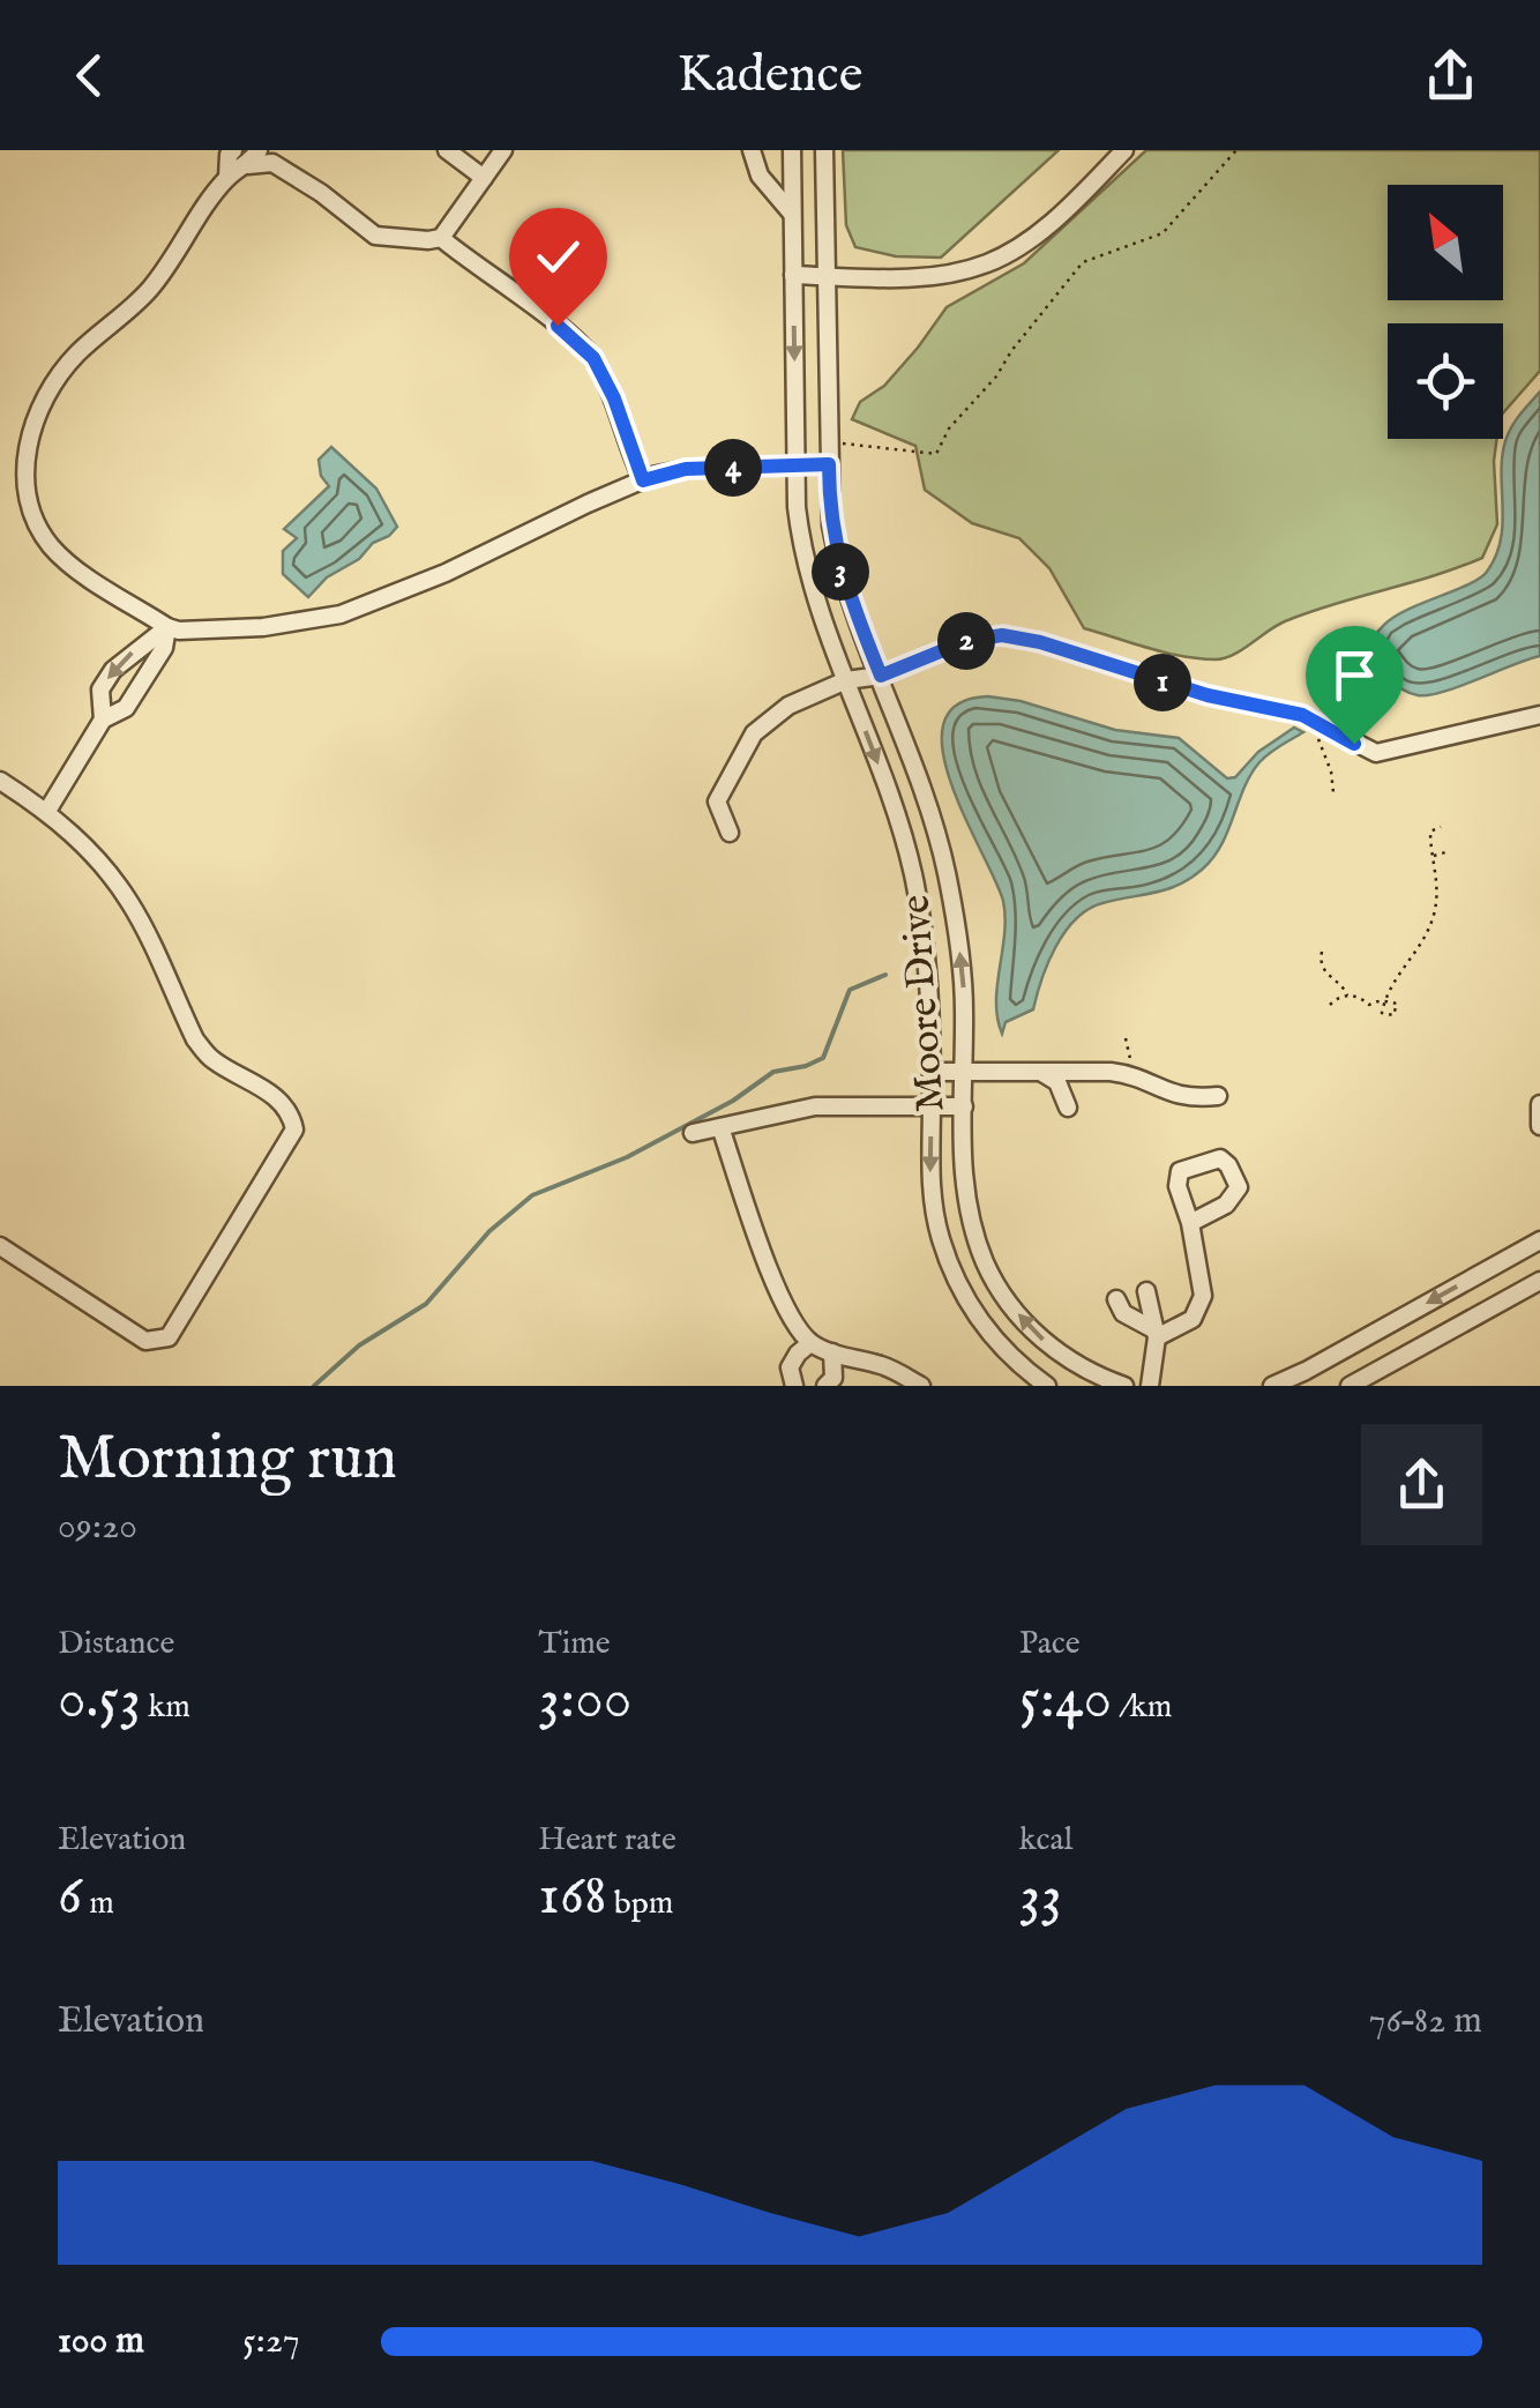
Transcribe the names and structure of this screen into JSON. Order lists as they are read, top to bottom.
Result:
{
  "streets": {
    "street": ["Moore Drive"]
  },
  "north": "top left",
  "page": {
    "header": "Kadence",
    "pins": [
      "4",
      "3",
      "2",
      "1"
    ],
    "heading": ["Morning run", "09:20"],
    "stats": [
      ["Distance", "0.53 km"],
      ["Time", "3:00"],
      ["Pace", "5:40 /km"],
      ["Elevation", "6 m"],
      ["Heart rate", "168 bpm"],
      ["kcal", "33"]
    ],
    "chart": ["Elevation", "76–82 m"],
    "list": [
      {
        "name": "100 m",
        "note": "5:27"
      }
    ]
  }
}
